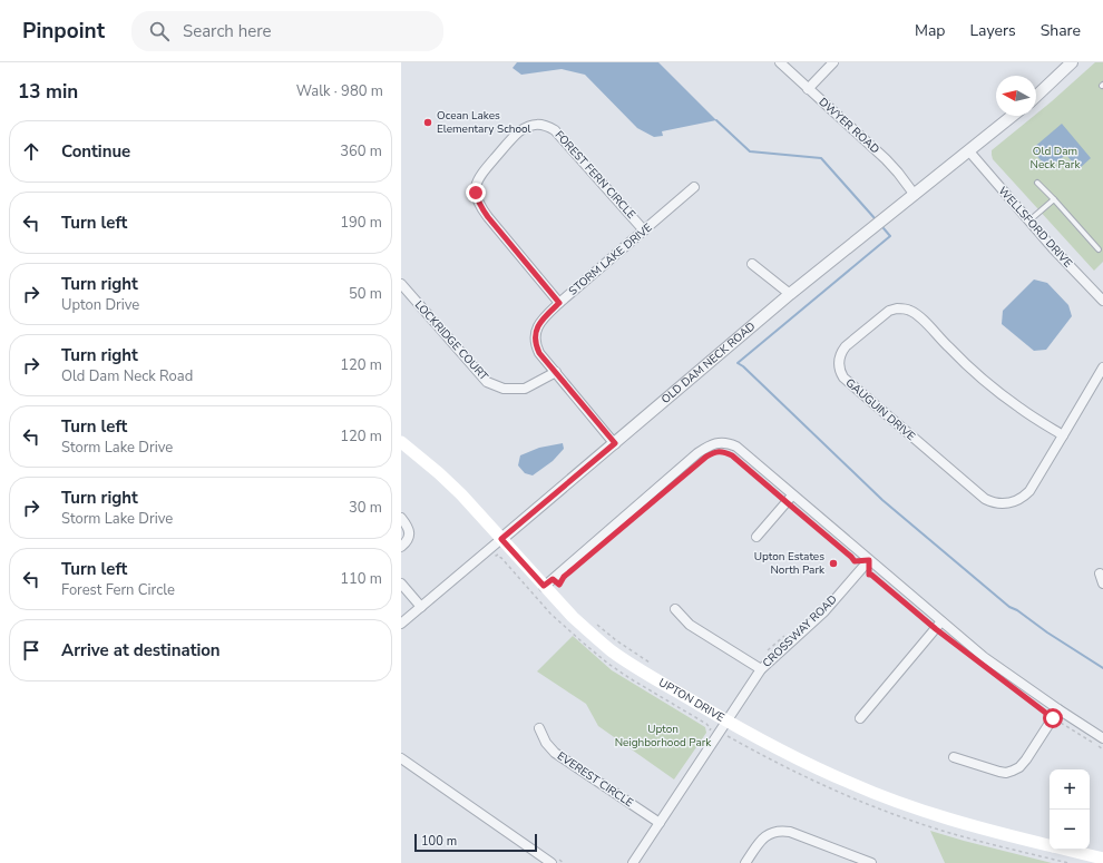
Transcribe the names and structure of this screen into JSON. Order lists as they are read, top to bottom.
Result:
{
  "streets": {
    "main road": ["UPTON DRIVE"],
    "street": [
      "DWYER ROAD",
      "FOREST FERN CIRCLE",
      "WELLSFORD DRIVE",
      "STORM LAKE DRIVE",
      "LOCKRIDGE COURT",
      "OLD DAM NECK ROAD",
      "GAUGUIN DRIVE",
      "CROSSWAY ROAD",
      "EVEREST CIRCLE"
    ]
  },
  "crossings": [
    ["DWYER ROAD", "OLD DAM NECK ROAD"],
    ["FOREST FERN CIRCLE", "STORM LAKE DRIVE"],
    ["WELLSFORD DRIVE", "OLD DAM NECK ROAD"],
    ["STORM LAKE DRIVE", "LOCKRIDGE COURT"],
    ["STORM LAKE DRIVE", "OLD DAM NECK ROAD"],
    ["OLD DAM NECK ROAD", "UPTON DRIVE"],
    ["CROSSWAY ROAD", "UPTON DRIVE"],
    ["CROSSWAY ROAD", "EVEREST CIRCLE"]
  ],
  "parks": ["Old Dam Neck Park", "Upton Neighborhood Park"],
  "places": ["Ocean Lakes Elementary School", "Upton Estates North Park"],
  "scale_bar": "100 m",
  "north": "left",
  "page": {
    "header": "Pinpoint",
    "search": "Search here",
    "nav": ["Map", "Layers", "Share"],
    "heading": ["13 min", "Walk · 980 m"],
    "list": [
      ["Continue", "360 m"],
      ["Turn left", "190 m"],
      ["Turn right", "Upton Drive", "50 m"],
      ["Turn right", "Old Dam Neck Road", "120 m"],
      ["Turn left", "Storm Lake Drive", "120 m"],
      ["Turn right", "Storm Lake Drive", "30 m"],
      ["Turn left", "Forest Fern Circle", "110 m"],
      "Arrive at destination"
    ],
    "map_buttons": ["+", "−"],
    "scale": "100 m"
  }
}
